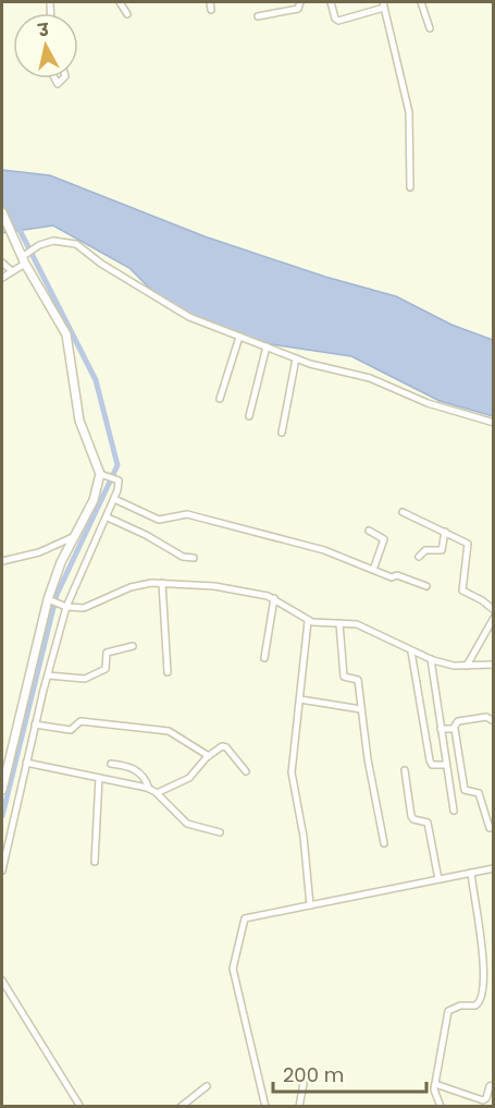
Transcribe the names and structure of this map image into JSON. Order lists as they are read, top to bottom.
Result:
{
  "scale_bar": "200 m",
  "north": "top"
}
